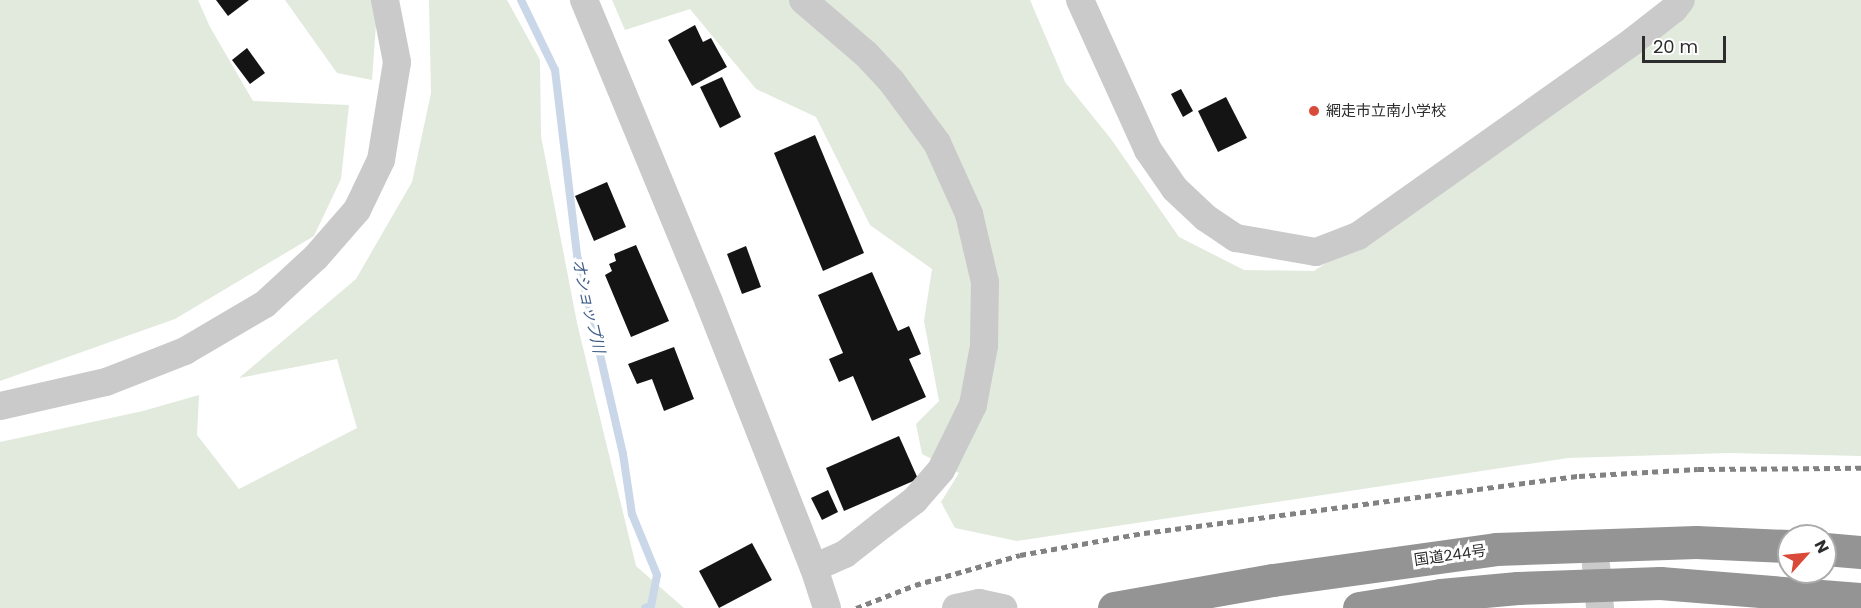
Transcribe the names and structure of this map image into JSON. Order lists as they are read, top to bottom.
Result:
{
  "streets": {
    "highway": ["国道244号"]
  },
  "water": ["オショップ川"],
  "places": ["網走市立南小学校"],
  "scale_bar": "20 m",
  "north": "top right"
}
